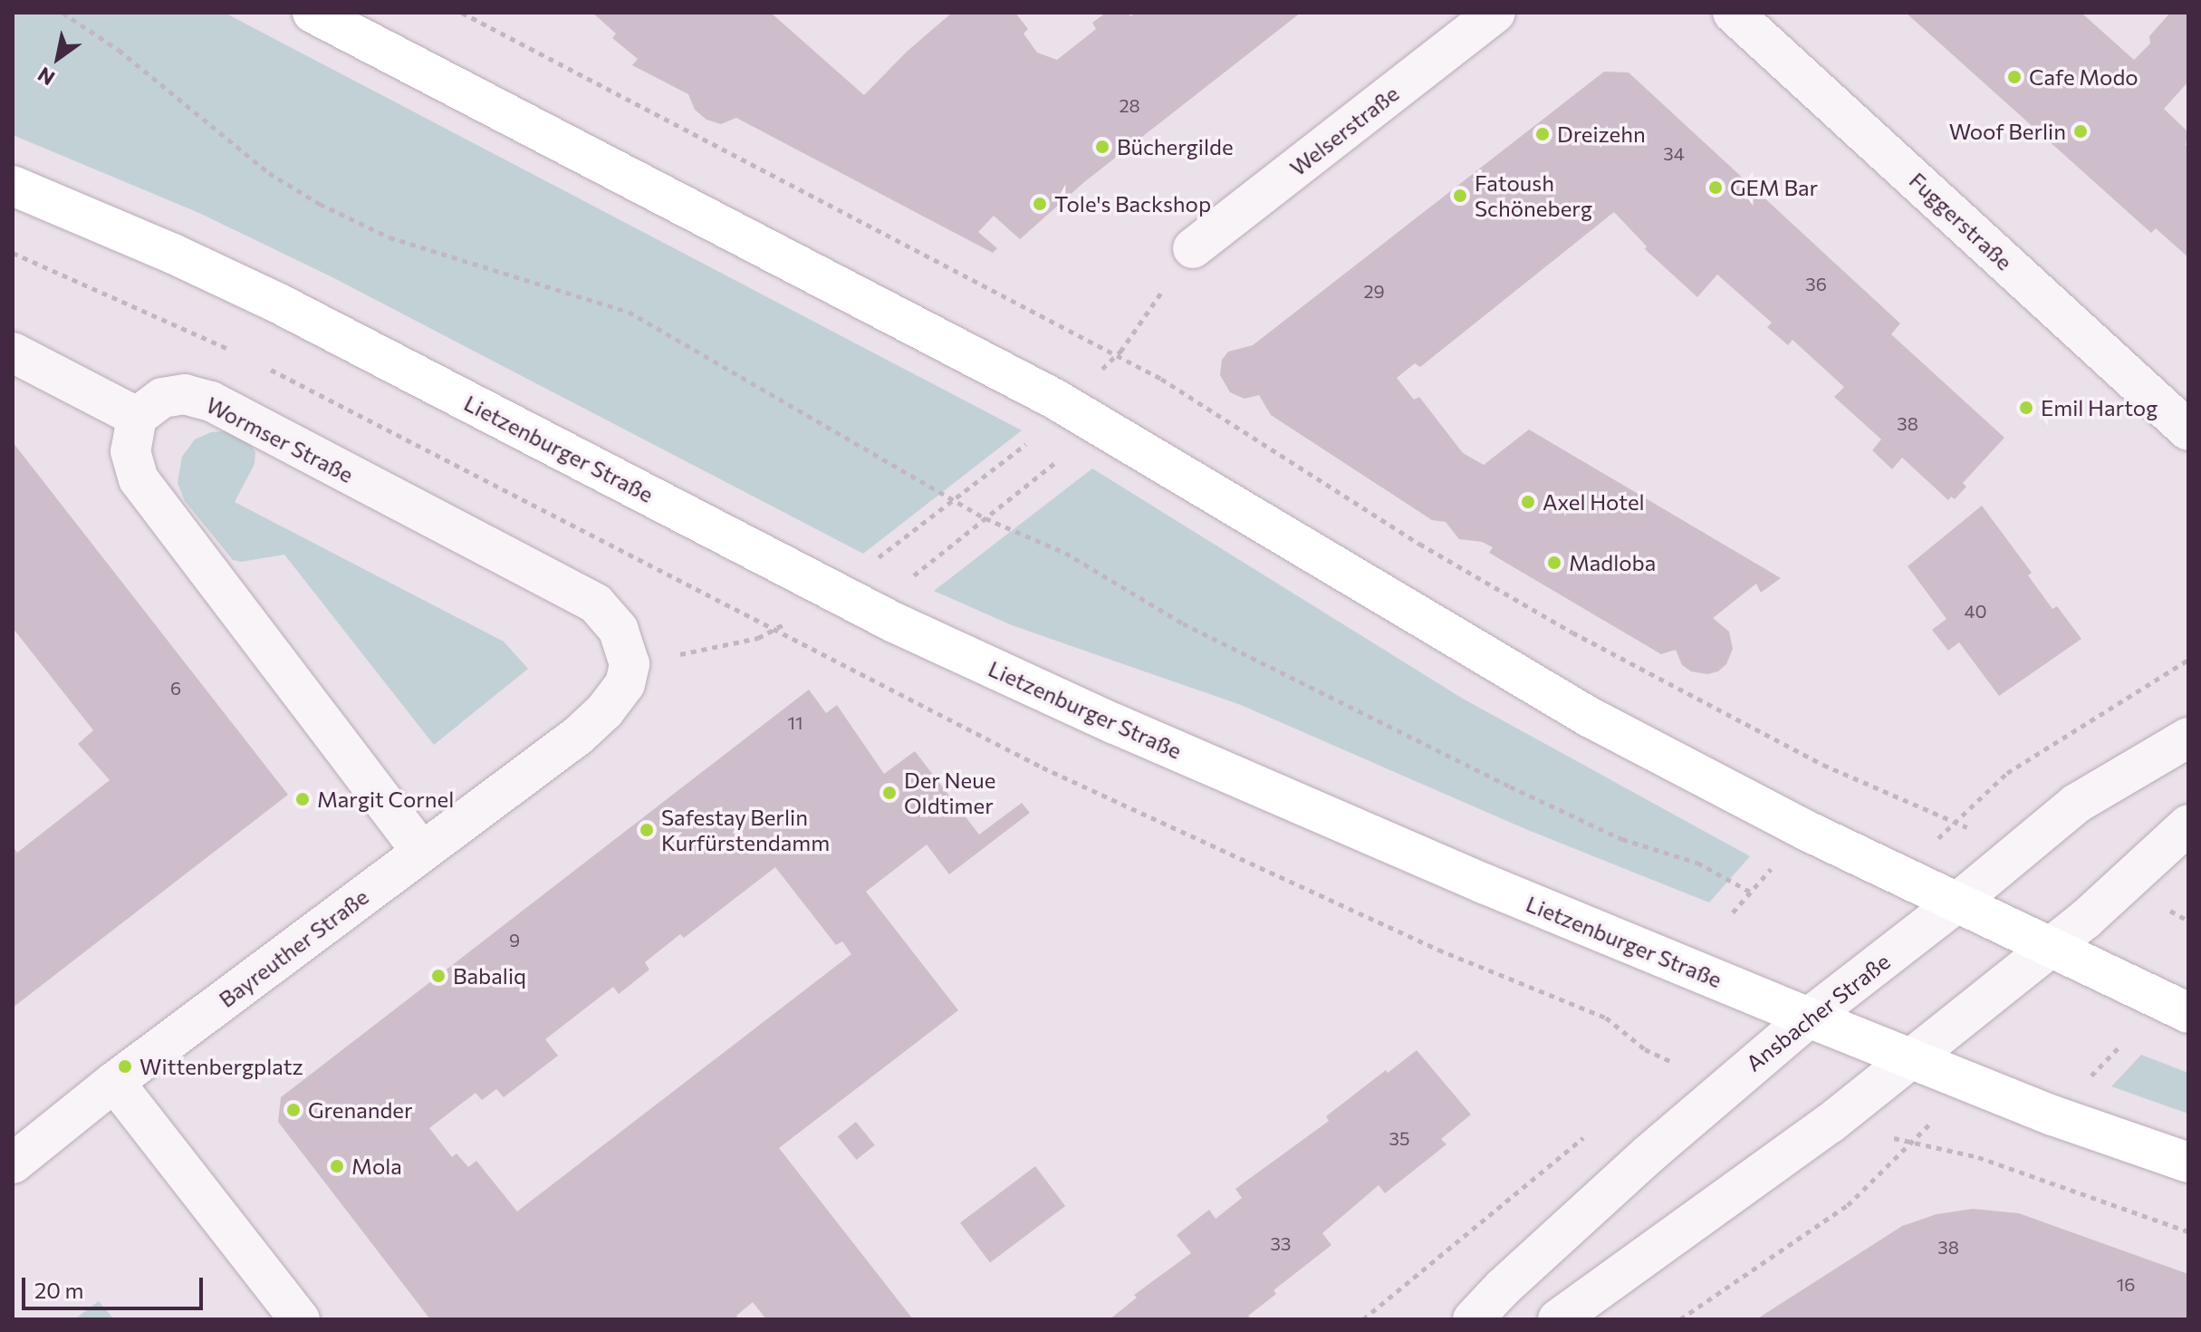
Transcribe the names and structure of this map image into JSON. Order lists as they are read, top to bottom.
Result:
{
  "streets": {
    "main road": ["Lietzenburger Straße"],
    "street": [
      "Welserstraße",
      "Fuggerstraße",
      "Wormser Straße",
      "Bayreuther Straße",
      "Ansbacher Straße"
    ]
  },
  "crossings": [
    ["Wormser Straße", "Bayreuther Straße"],
    ["Lietzenburger Straße", "Ansbacher Straße"]
  ],
  "places": [
    "Cafe Modo",
    "Woof Berlin",
    "Dreizehn",
    "Büchergilde",
    "GEM Bar",
    "Fatoush Schöneberg",
    "Tole's Backshop",
    "Emil Hartog",
    "Axel Hotel",
    "Madloba",
    "Der Neue Oldtimer",
    "Margit Cornel",
    "Safestay Berlin Kurfürstendamm",
    "Babaliq",
    "Wittenbergplatz",
    "Grenander",
    "Mola"
  ],
  "house_numbers": [
    "28",
    "34",
    "36",
    "29",
    "38",
    "40",
    "6",
    "11",
    "9",
    "35",
    "33",
    "38",
    "16"
  ],
  "scale_bar": "20 m",
  "north": "bottom left"
}
